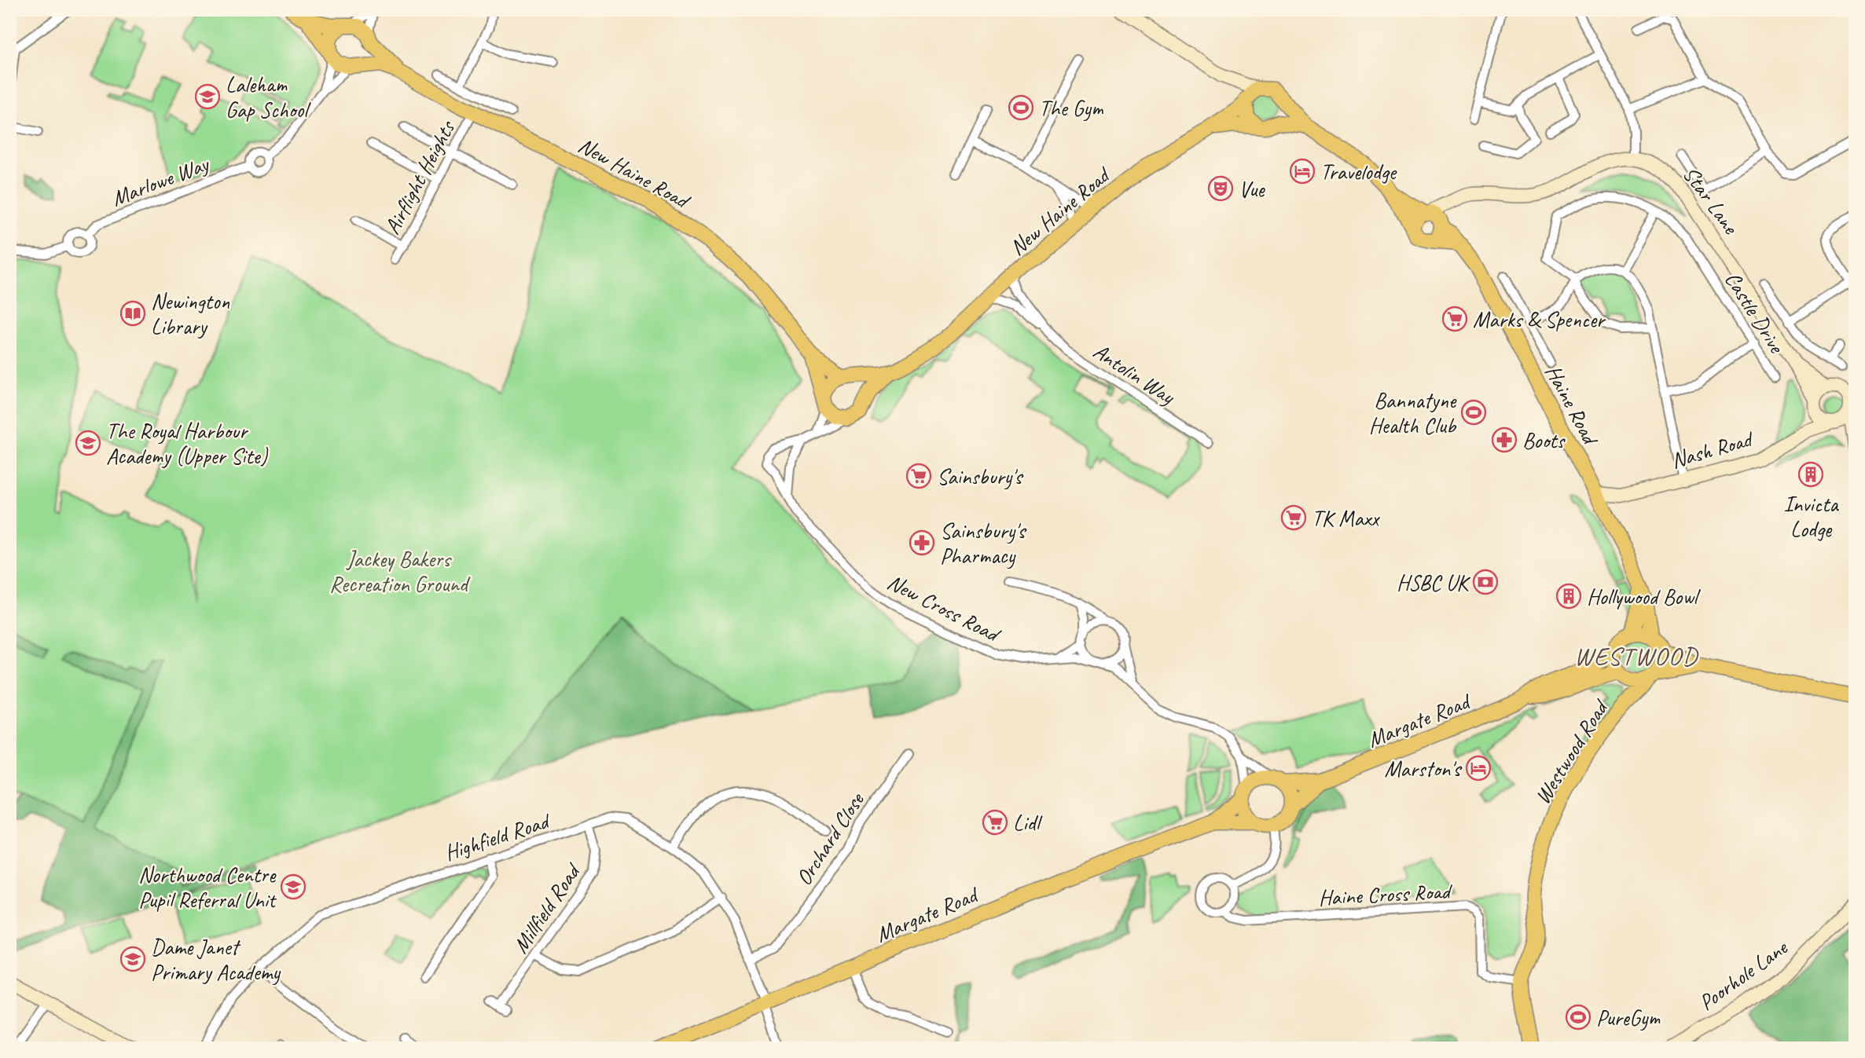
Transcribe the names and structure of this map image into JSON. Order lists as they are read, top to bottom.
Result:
{
  "streets": {
    "main road": [
      "New Haine Road",
      "Haine Road",
      "Margate Road",
      "Westwood Road"
    ],
    "street": [
      "Airflight Heights",
      "Marlowe Way",
      "Star Lane",
      "Castle Drive",
      "Antolin Way",
      "Nash Road",
      "New Cross Road",
      "Highfield Road",
      "Orchard Close",
      "Haine Cross Road",
      "Millfield Road",
      "Poorhole Lane"
    ]
  },
  "crossings": [
    ["New Haine Road", "Airflight Heights"],
    ["New Haine Road", "Marlowe Way"],
    ["New Haine Road", "Antolin Way"],
    ["New Haine Road", "Haine Road"],
    ["Star Lane", "Nash Road"],
    ["Haine Road", "Nash Road"],
    ["Haine Road", "Margate Road"],
    ["Haine Road", "Westwood Road"],
    ["New Cross Road", "Margate Road"],
    ["Margate Road", "Westwood Road"],
    ["Margate Road", "Highfield Road"],
    ["Westwood Road", "Haine Cross Road"],
    ["Highfield Road", "Orchard Close"],
    ["Highfield Road", "Millfield Road"]
  ],
  "districts": ["WESTWOOD"],
  "parks": ["Jackey Bakers Recreation Ground"],
  "places": {
    "school or university": [
      "Laleham Gap School",
      "The Royal Harbour Academy (Upper Site)",
      "Northwood Centre Pupil Referral Unit",
      "Dame Janet Primary Academy"
    ],
    "sports": ["The Gym", "Bannatyne Health Club", "PureGym"],
    "hotel": ["Travelodge", "Marston's"],
    "theatre": ["Vue"],
    "library": ["Newington Library"],
    "supermarket": [
      "Marks & Spencer",
      "Sainsbury's",
      "TK Maxx",
      "Lidl"
    ],
    "pharmacy": ["Boots", "Sainsbury's Pharmacy"],
    "building": ["Invicta Lodge", "Hollywood Bowl"],
    "bank": ["HSBC UK"]
  }
}
